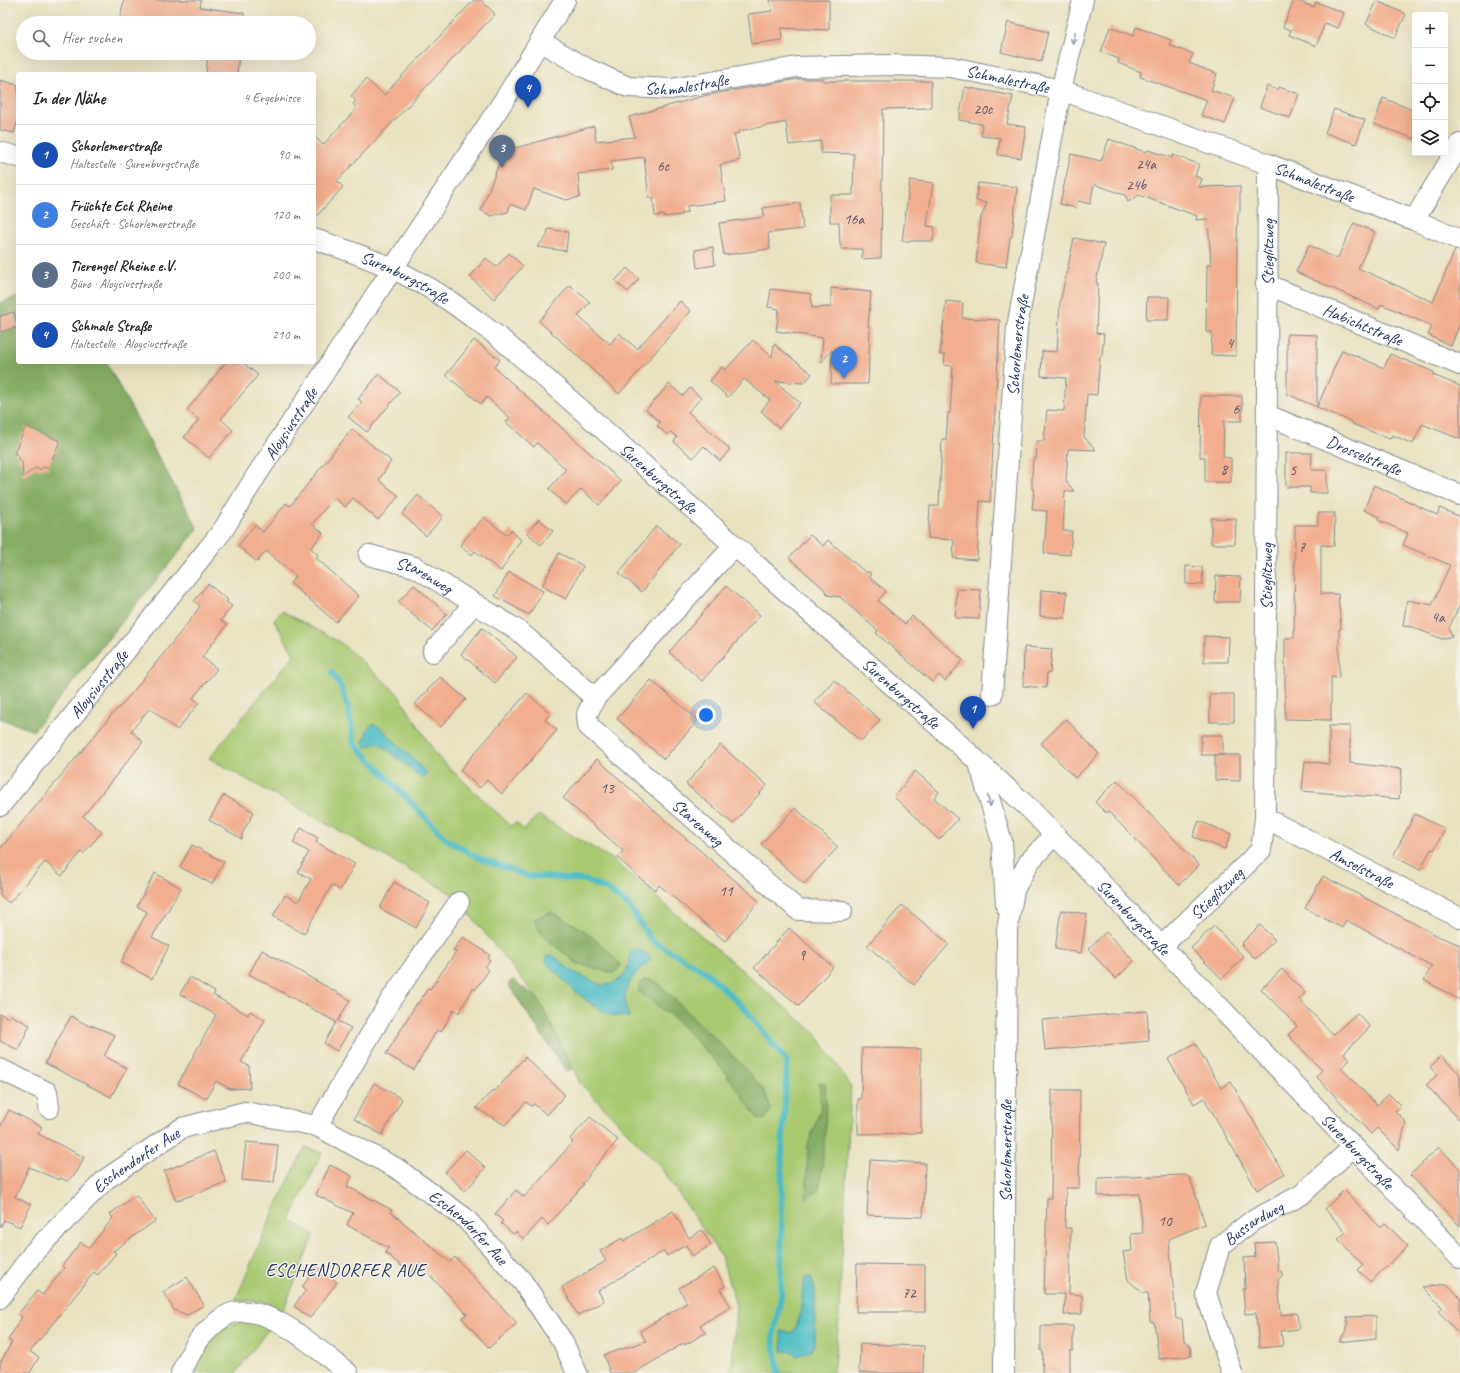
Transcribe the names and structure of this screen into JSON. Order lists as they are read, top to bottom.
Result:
{
  "streets": {
    "street": [
      "Schmalestraße",
      "Stieglitzweg",
      "Surenburgstraße",
      "Habichtstraße",
      "Schorlemerstraße",
      "Aloysiusstraße",
      "Drosselstraße",
      "Starenweg",
      "Amselstraße",
      "Eschendorfer Aue",
      "Bussardweg"
    ]
  },
  "crossings": [
    ["Schmalestraße", "Stieglitzweg"],
    ["Schmalestraße", "Schorlemerstraße"],
    ["Schmalestraße", "Aloysiusstraße"],
    ["Stieglitzweg", "Surenburgstraße"],
    ["Stieglitzweg", "Habichtstraße"],
    ["Stieglitzweg", "Drosselstraße"],
    ["Stieglitzweg", "Amselstraße"],
    ["Surenburgstraße", "Schorlemerstraße"],
    ["Surenburgstraße", "Aloysiusstraße"],
    ["Surenburgstraße", "Starenweg"],
    ["Surenburgstraße", "Bussardweg"]
  ],
  "districts": ["ESCHENDORFER AUE"],
  "house_numbers": [
    "20c",
    "24a",
    "6c",
    "24b",
    "16a",
    "4",
    "6",
    "8",
    "5",
    "7",
    "4a",
    "13",
    "11",
    "9",
    "10",
    "72"
  ],
  "page": {
    "map_buttons": ["+", "−"],
    "search": "Hier suchen",
    "heading": ["In der Nähe", "4 Ergebnisse"],
    "pins": [
      "4",
      "3",
      "2",
      "1"
    ],
    "list": [
      {
        "mark": "1",
        "name": "Schorlemerstraße",
        "note": "Haltestelle · Surenburgstraße",
        "value": "90 m"
      },
      {
        "mark": "2",
        "name": "Früchte Eck Rheine",
        "note": "Geschäft · Schorlemerstraße",
        "value": "120 m"
      },
      {
        "mark": "3",
        "name": "Tierengel Rheine e.V.",
        "note": "Büro · Aloysiusstraße",
        "value": "200 m"
      },
      {
        "mark": "4",
        "name": "Schmale Straße",
        "note": "Haltestelle · Aloysiusstraße",
        "value": "210 m"
      }
    ]
  }
}
